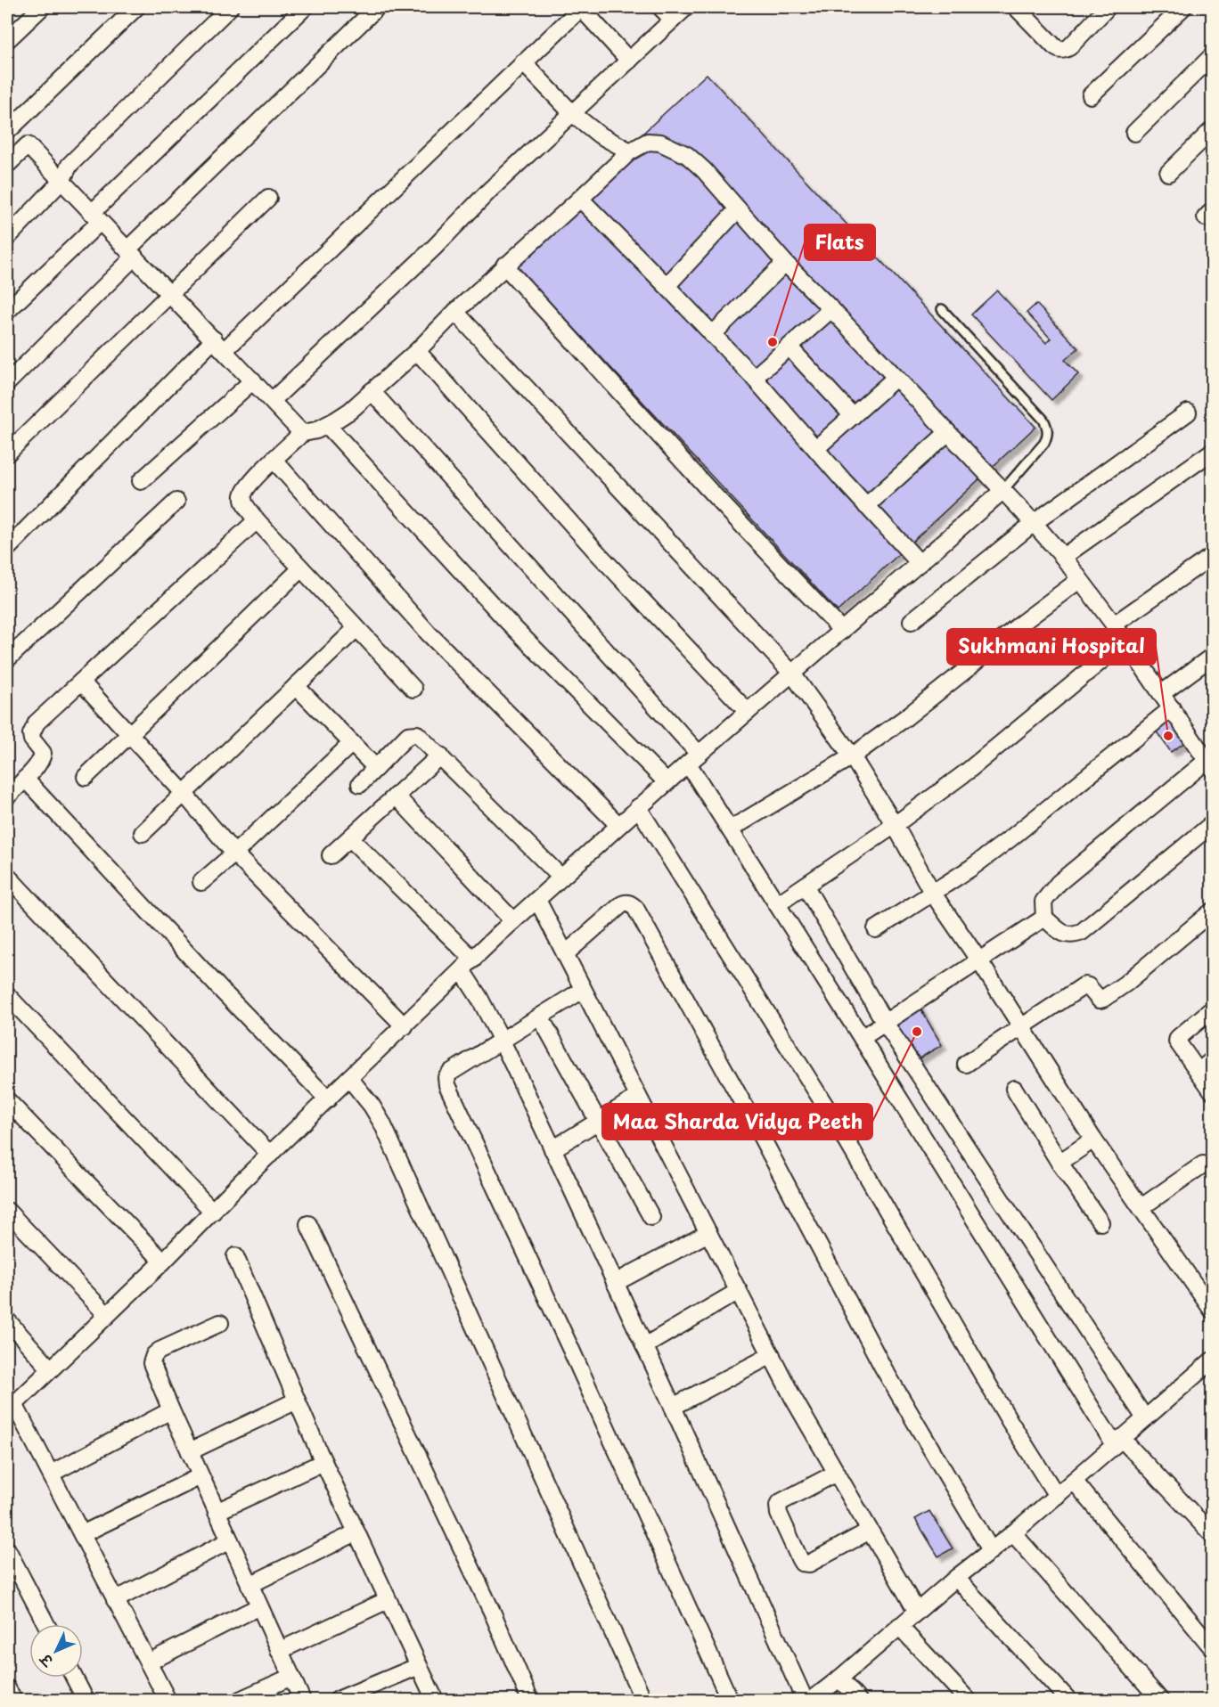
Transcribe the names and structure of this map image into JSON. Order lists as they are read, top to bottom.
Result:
{
  "places": ["Flats", "Sukhmani Hospital", "Maa Sharda Vidya Peeth"],
  "north": "bottom left"
}
